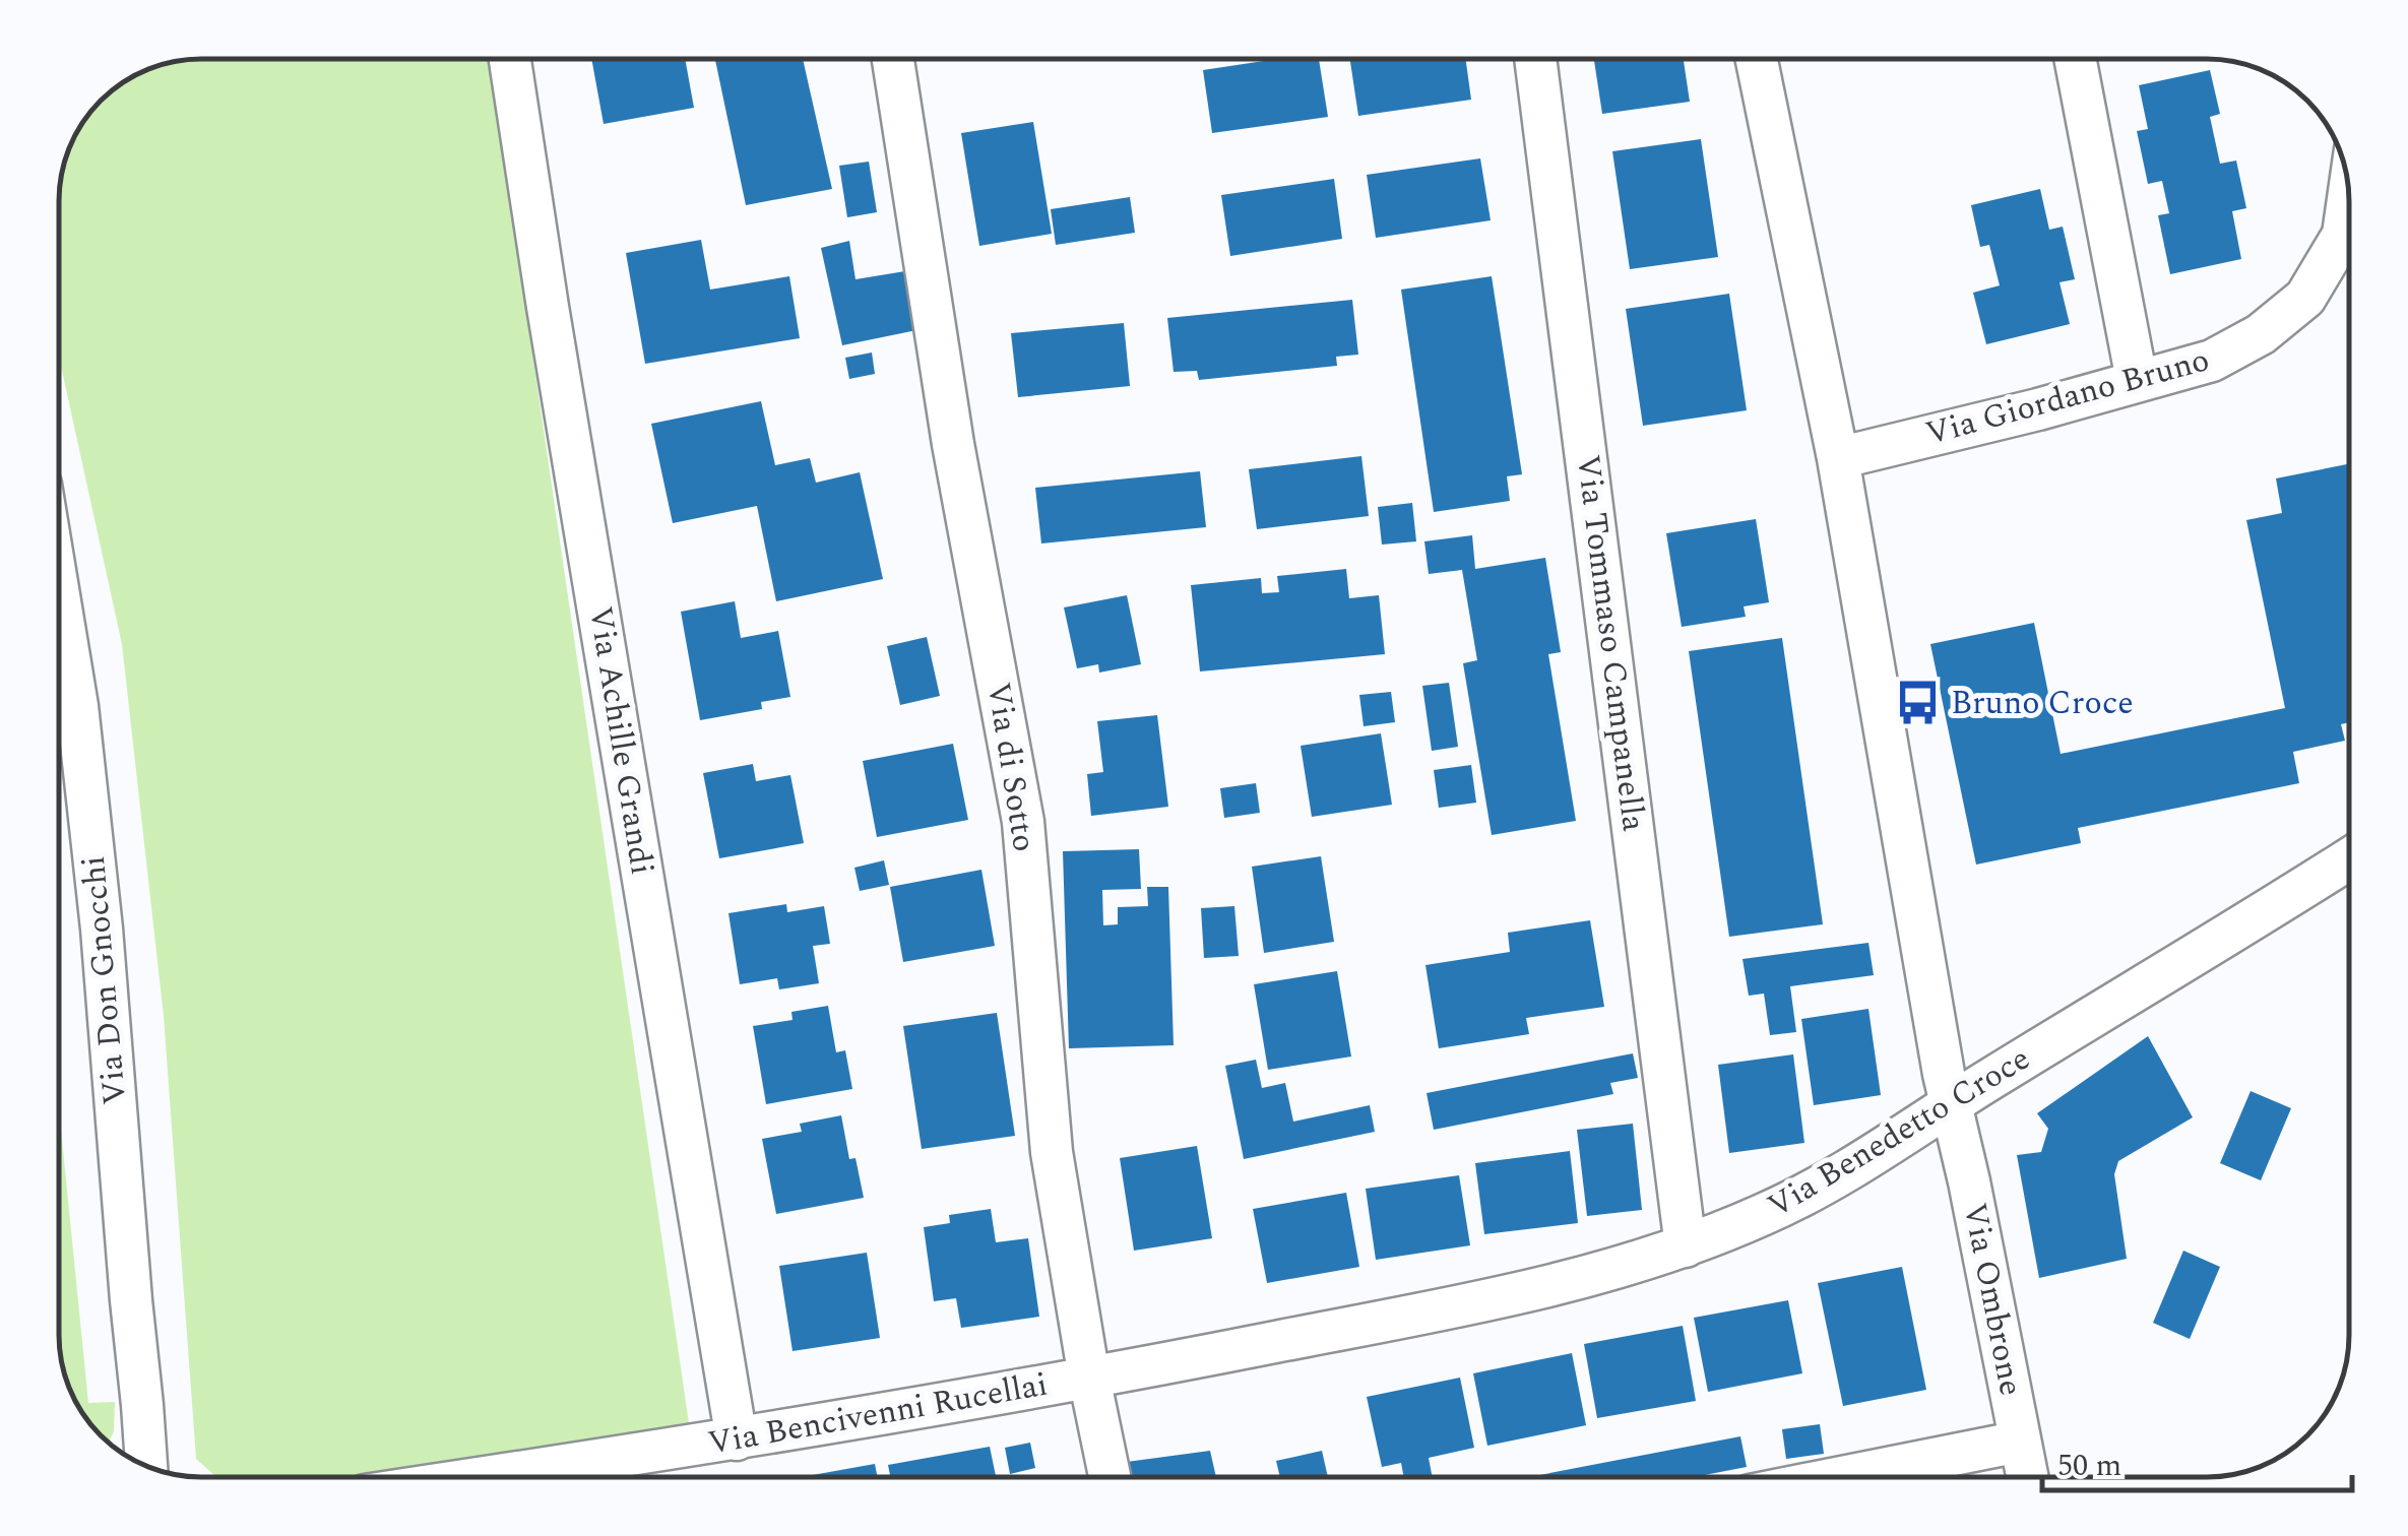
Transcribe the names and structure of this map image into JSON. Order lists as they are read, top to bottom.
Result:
{
  "streets": {
    "street": [
      "Via Giordano Bruno",
      "Via Tommaso Campanella",
      "Via Achille Grandi",
      "Via di Sotto",
      "Via Don Gnocchi",
      "Via Benedetto Croce",
      "Via Ombrone",
      "Via Bencivenni Rucellai"
    ]
  },
  "crossings": [
    ["Via Tommaso Campanella", "Via Benedetto Croce"],
    ["Via Achille Grandi", "Via Bencivenni Rucellai"],
    ["Via di Sotto", "Via Benedetto Croce"],
    ["Via di Sotto", "Via Bencivenni Rucellai"],
    ["Via Benedetto Croce", "Via Ombrone"],
    ["Via Benedetto Croce", "Via Bencivenni Rucellai"]
  ],
  "places": {
    "bus stop": ["Bruno Croce"]
  },
  "scale_bar": "50 m"
}
